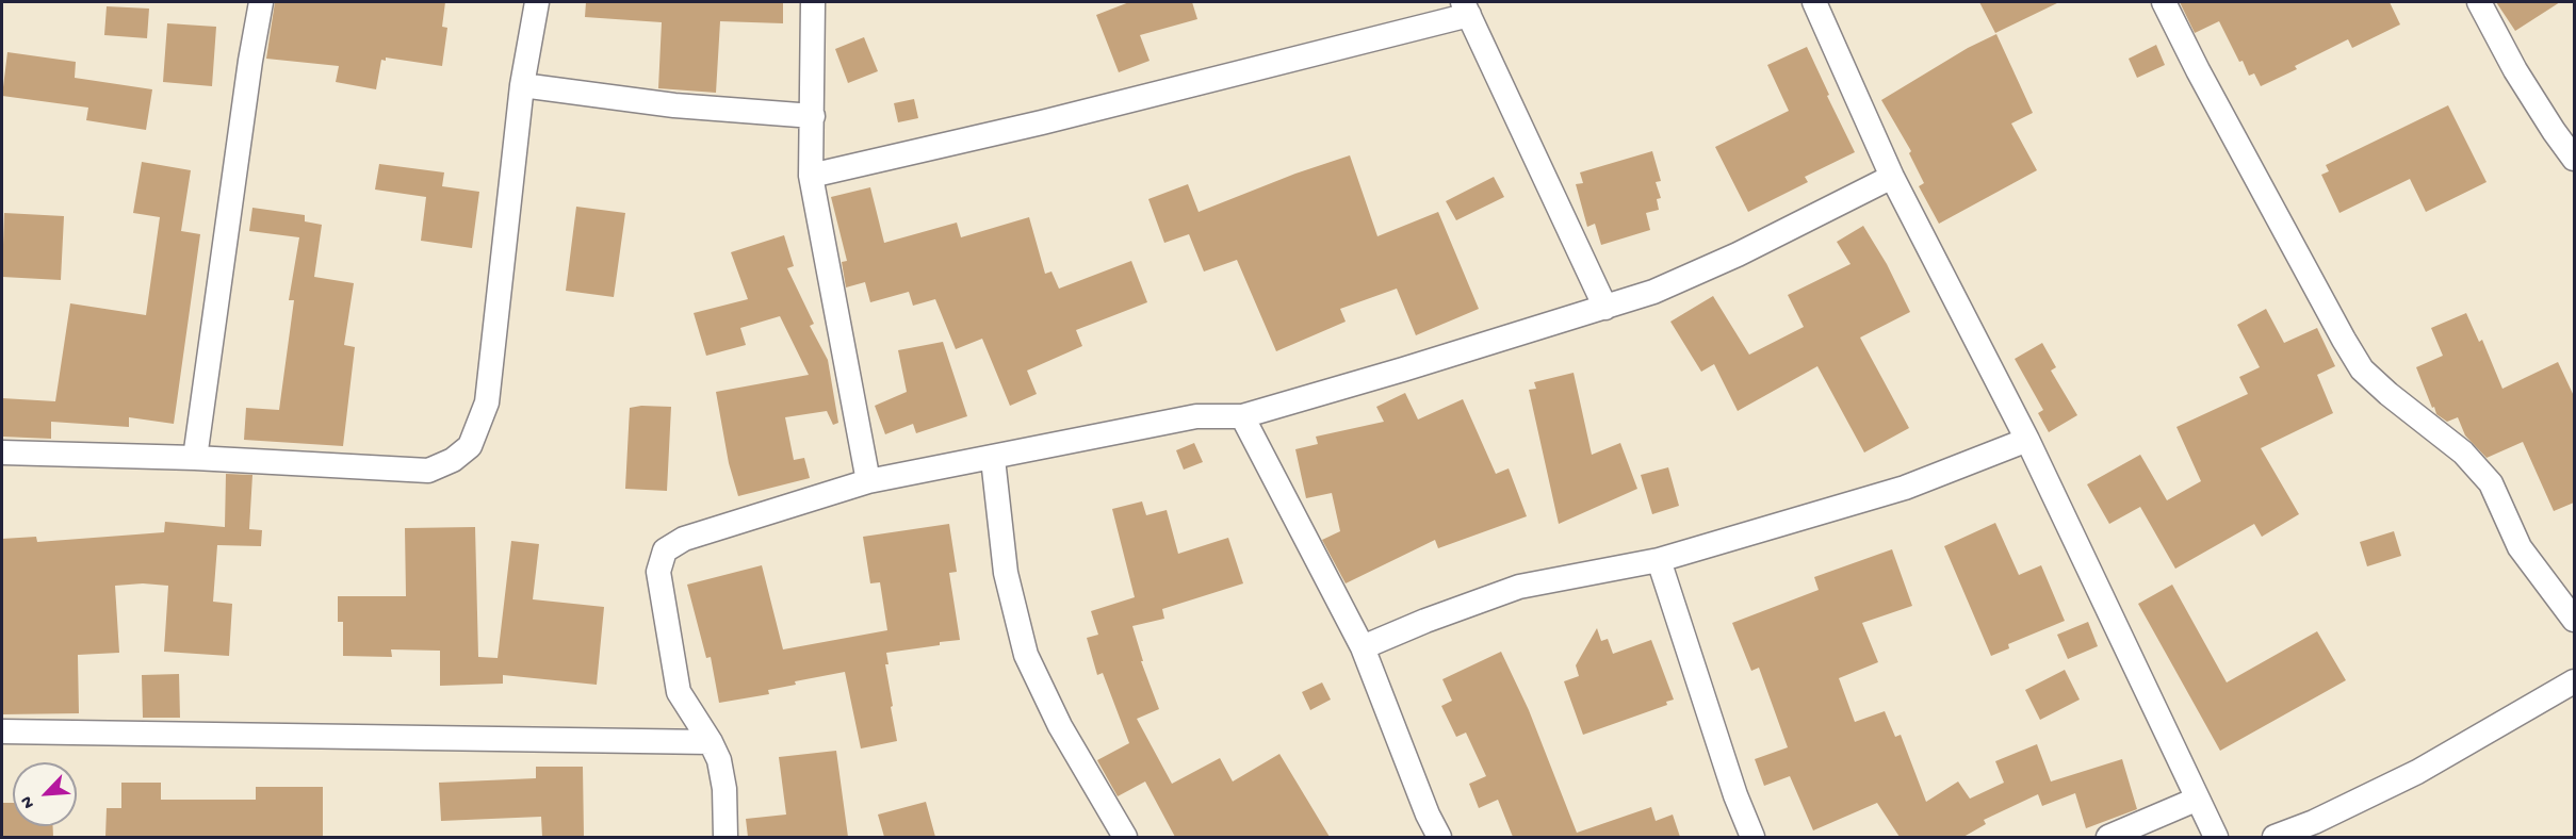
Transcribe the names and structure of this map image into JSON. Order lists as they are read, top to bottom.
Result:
{
  "north": "bottom left"
}
